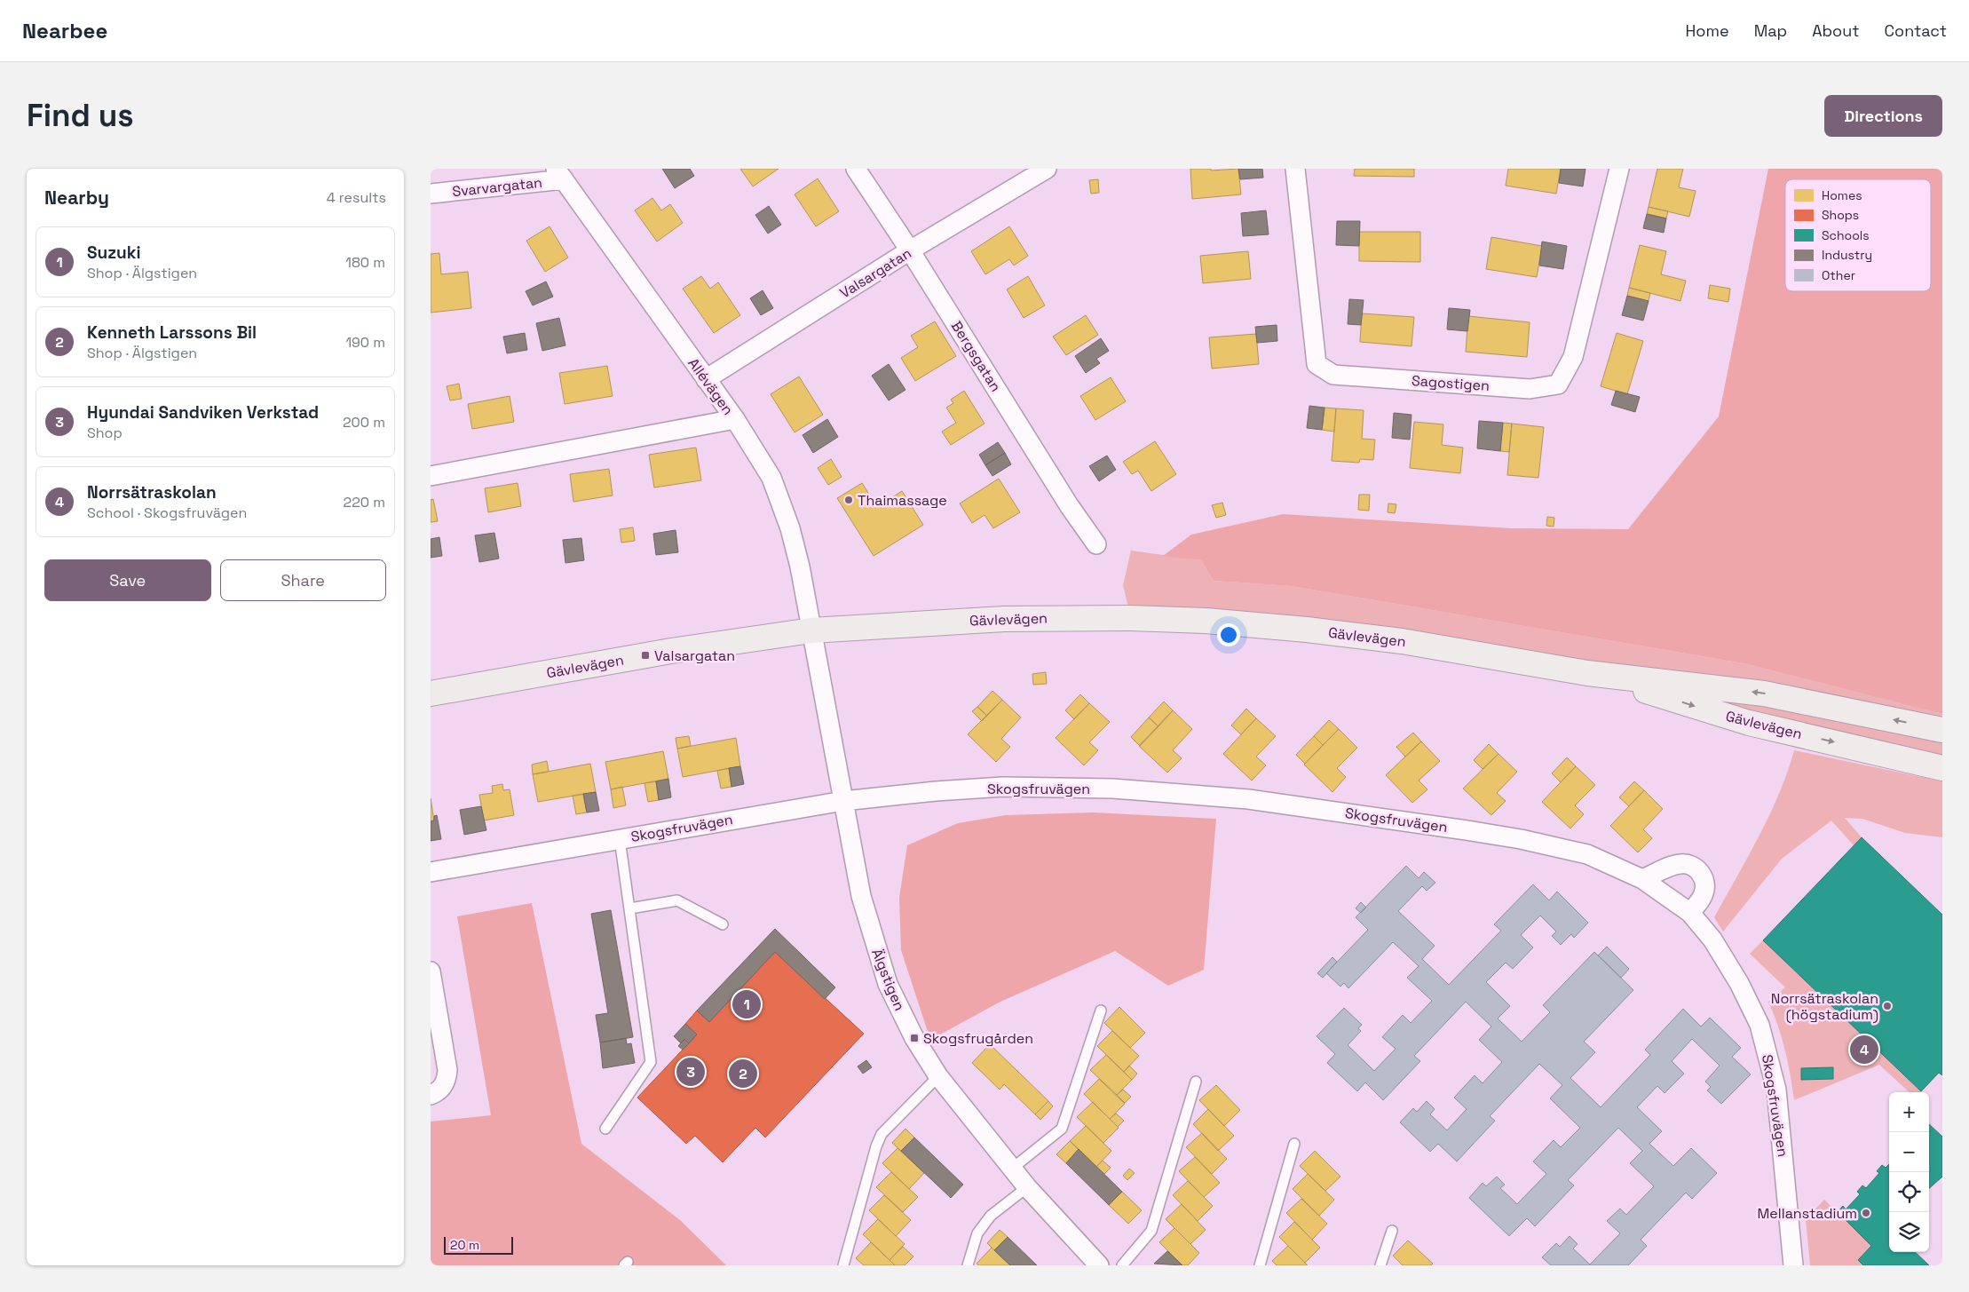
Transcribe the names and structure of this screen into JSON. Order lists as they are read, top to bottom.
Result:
{
  "streets": {
    "main road": ["Gävlevägen"],
    "street": [
      "Svarvargatan",
      "Valsargatan",
      "Bergsgatan",
      "Sagostigen",
      "Allévägen",
      "Skogsfruvägen",
      "Älgstigen"
    ]
  },
  "crossings": [
    ["Svarvargatan", "Allévägen"],
    ["Valsargatan", "Bergsgatan"],
    ["Valsargatan", "Allévägen"],
    ["Allévägen", "Gävlevägen"],
    ["Allévägen", "Älgstigen"],
    ["Gävlevägen", "Älgstigen"],
    ["Skogsfruvägen", "Älgstigen"]
  ],
  "places": {
    "other": ["Thaimassage", "Norrsätraskolan (högstadium)", "Mellanstadium"],
    "transit": ["Valsargatan", "Skogsfrugården"]
  },
  "legend": [
    "Homes",
    "Shops",
    "Schools",
    "Industry",
    "Other"
  ],
  "scale_bar": "20 m",
  "page": {
    "header": "Nearbee",
    "nav": [
      "Home",
      "Map",
      "About",
      "Contact"
    ],
    "buttons": [
      "Directions",
      ["Save", "Share"]
    ],
    "title": "Find us",
    "heading": ["Nearby", "4 results"],
    "list": [
      {
        "mark": "1",
        "name": "Suzuki",
        "note": "Shop · Älgstigen",
        "value": "180 m"
      },
      {
        "mark": "2",
        "name": "Kenneth Larssons Bil",
        "note": "Shop · Älgstigen",
        "value": "190 m"
      },
      {
        "mark": "3",
        "name": "Hyundai Sandviken Verkstad",
        "note": "Shop",
        "value": "200 m"
      },
      {
        "mark": "4",
        "name": "Norrsätraskolan",
        "note": "School · Skogsfruvägen",
        "value": "220 m"
      }
    ],
    "pins": [
      "1",
      "4",
      "3",
      "2"
    ],
    "map_buttons": ["+", "−"],
    "scale": "20 m"
  }
}
